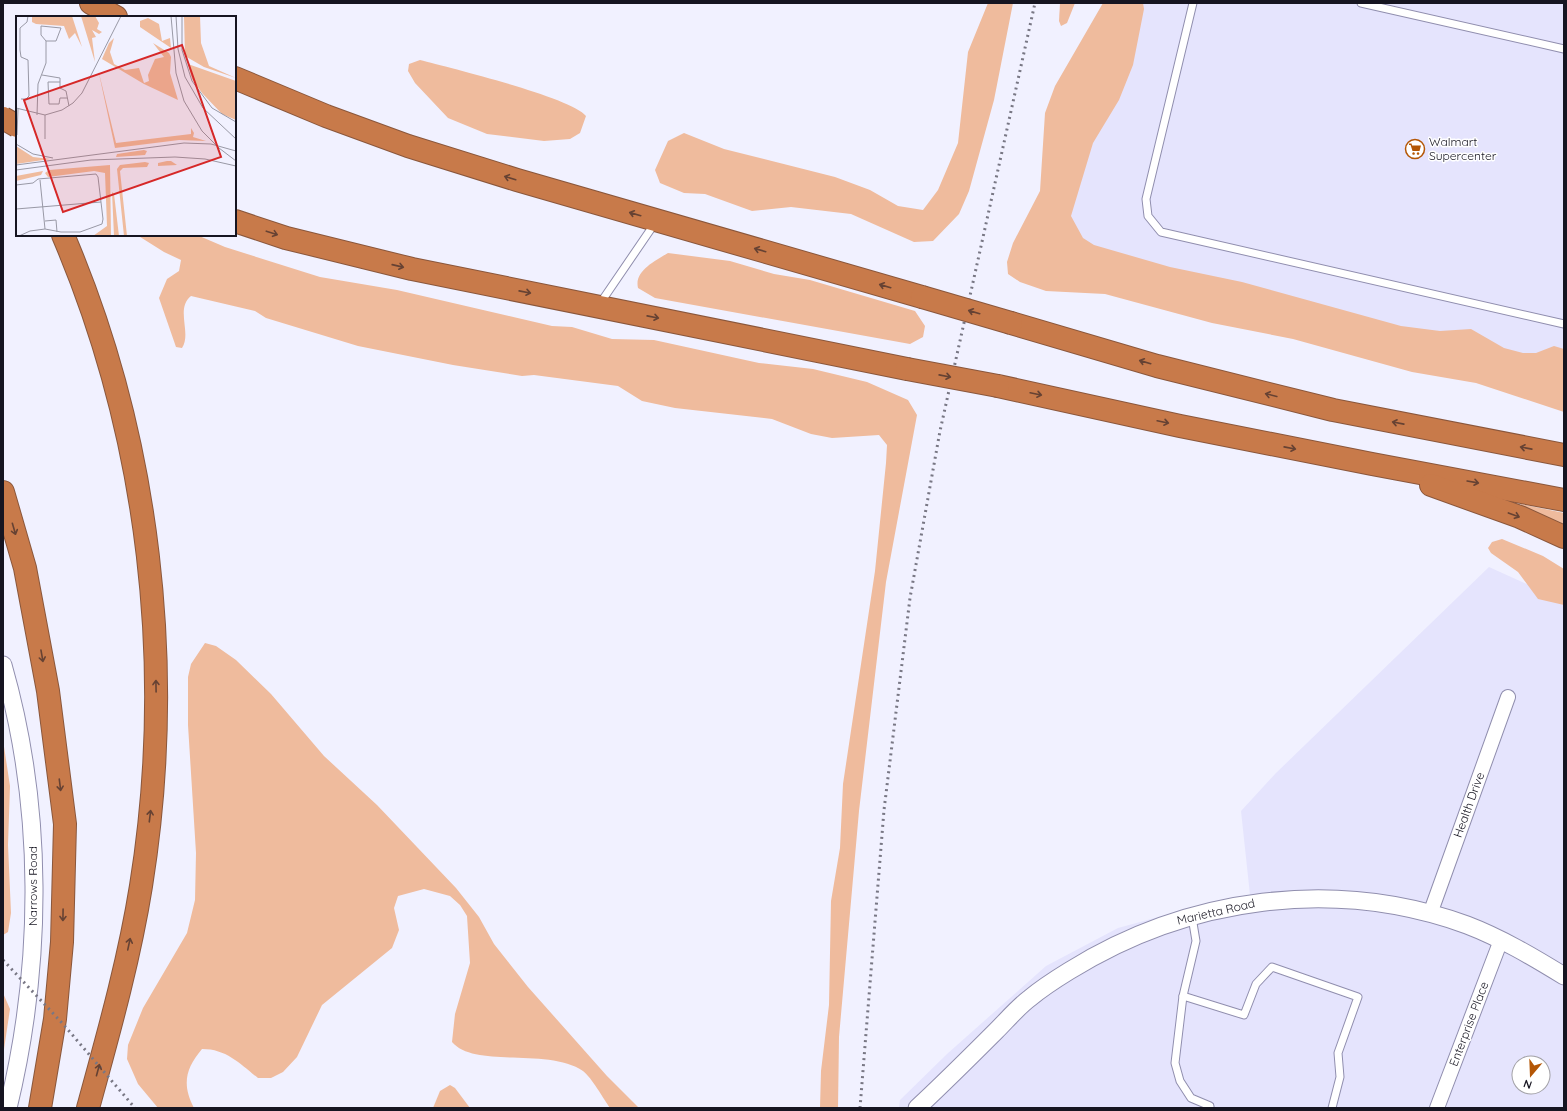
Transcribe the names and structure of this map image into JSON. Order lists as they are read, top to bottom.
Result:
{
  "streets": {
    "street": [
      "Health Drive",
      "Narrows Road",
      "Marietta Road",
      "Enterprise Place"
    ]
  },
  "crossings": [
    ["Health Drive", "Marietta Road"],
    ["Marietta Road", "Enterprise Place"]
  ],
  "places": {
    "supermarket": ["Walmart Supercenter"]
  },
  "north": "bottom"
}
